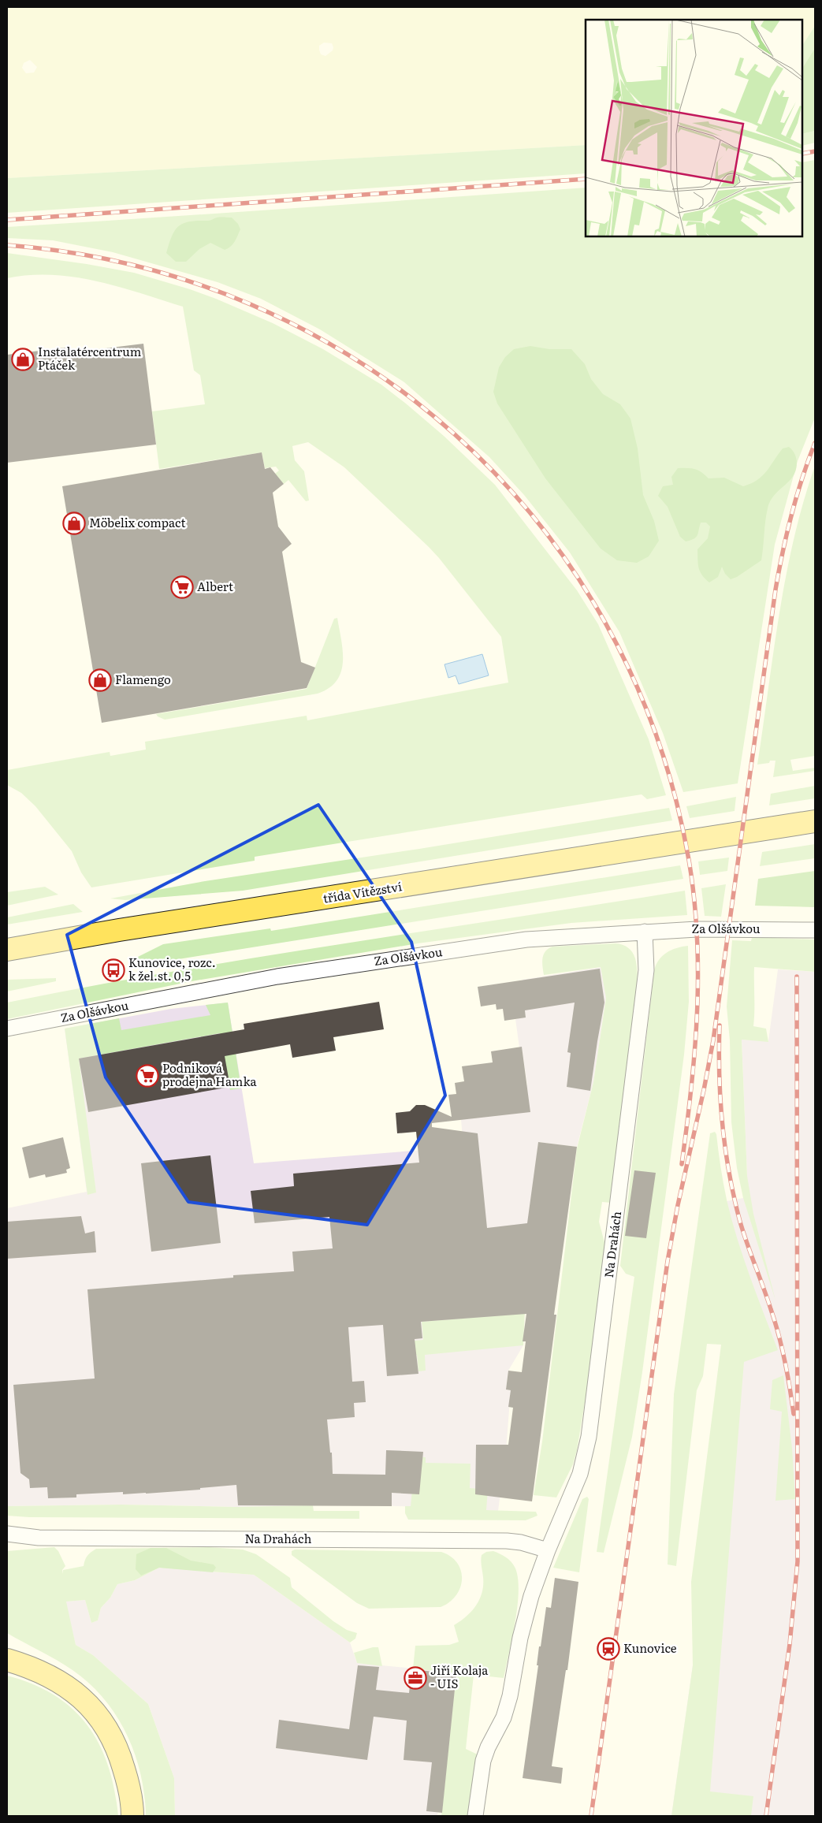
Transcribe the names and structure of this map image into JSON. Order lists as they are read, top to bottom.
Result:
{
  "streets": {
    "main road": ["třída Vítězství"],
    "street": ["Za Olšávkou", "Na Drahách"]
  },
  "crossings": [
    ["Za Olšávkou", "Na Drahách"]
  ],
  "places": {
    "shop": ["Instalatércentrum Ptáček", "Möbelix compact", "Flamengo"],
    "supermarket": ["Albert", "Podniková prodejna Hamka"],
    "bus stop": ["Kunovice, rozc. k žel.st. 0,5"],
    "station": ["Kunovice"],
    "office": ["Jiří Kolaja - UIS"]
  }
}
